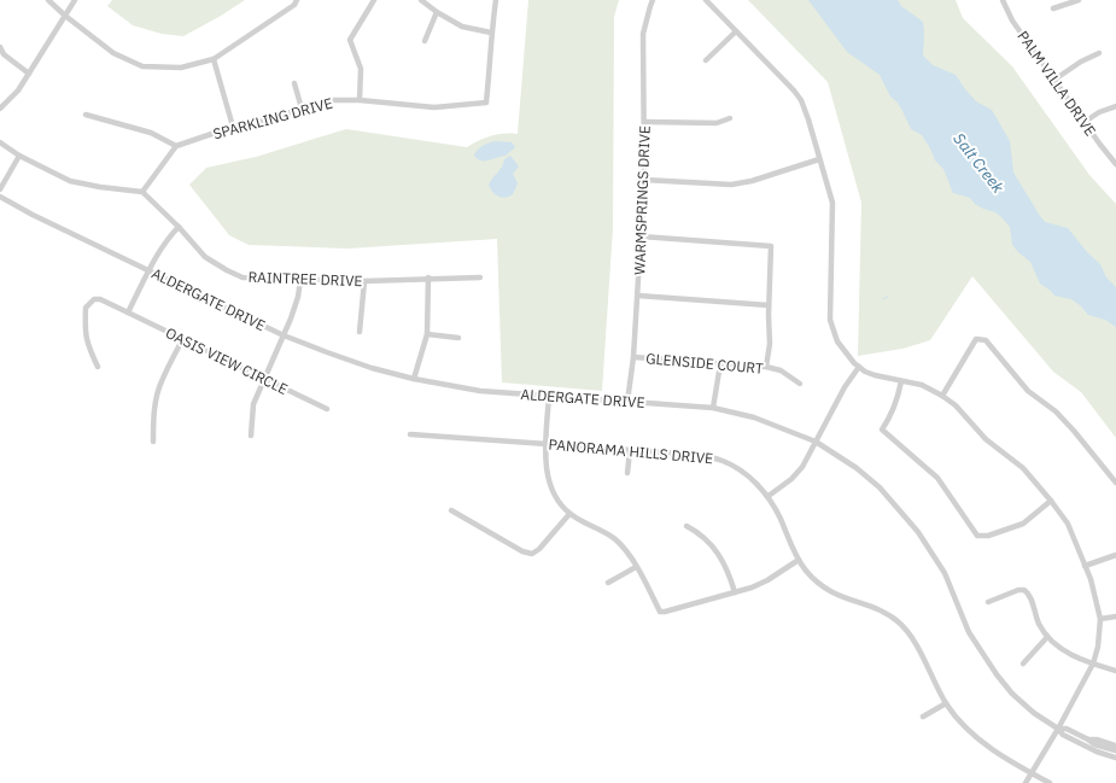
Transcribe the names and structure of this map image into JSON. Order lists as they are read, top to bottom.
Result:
{
  "streets": {
    "street": [
      "PALM VILLA DRIVE",
      "SPARKLING DRIVE",
      "WARMSPRINGS DRIVE",
      "RAINTREE DRIVE",
      "ALDERGATE DRIVE",
      "OASIS VIEW CIRCLE",
      "GLENSIDE COURT",
      "PANORAMA HILLS DRIVE"
    ]
  },
  "crossings": [
    ["WARMSPRINGS DRIVE", "ALDERGATE DRIVE"],
    ["WARMSPRINGS DRIVE", "GLENSIDE COURT"]
  ],
  "water": ["Salt Creek"]
}
